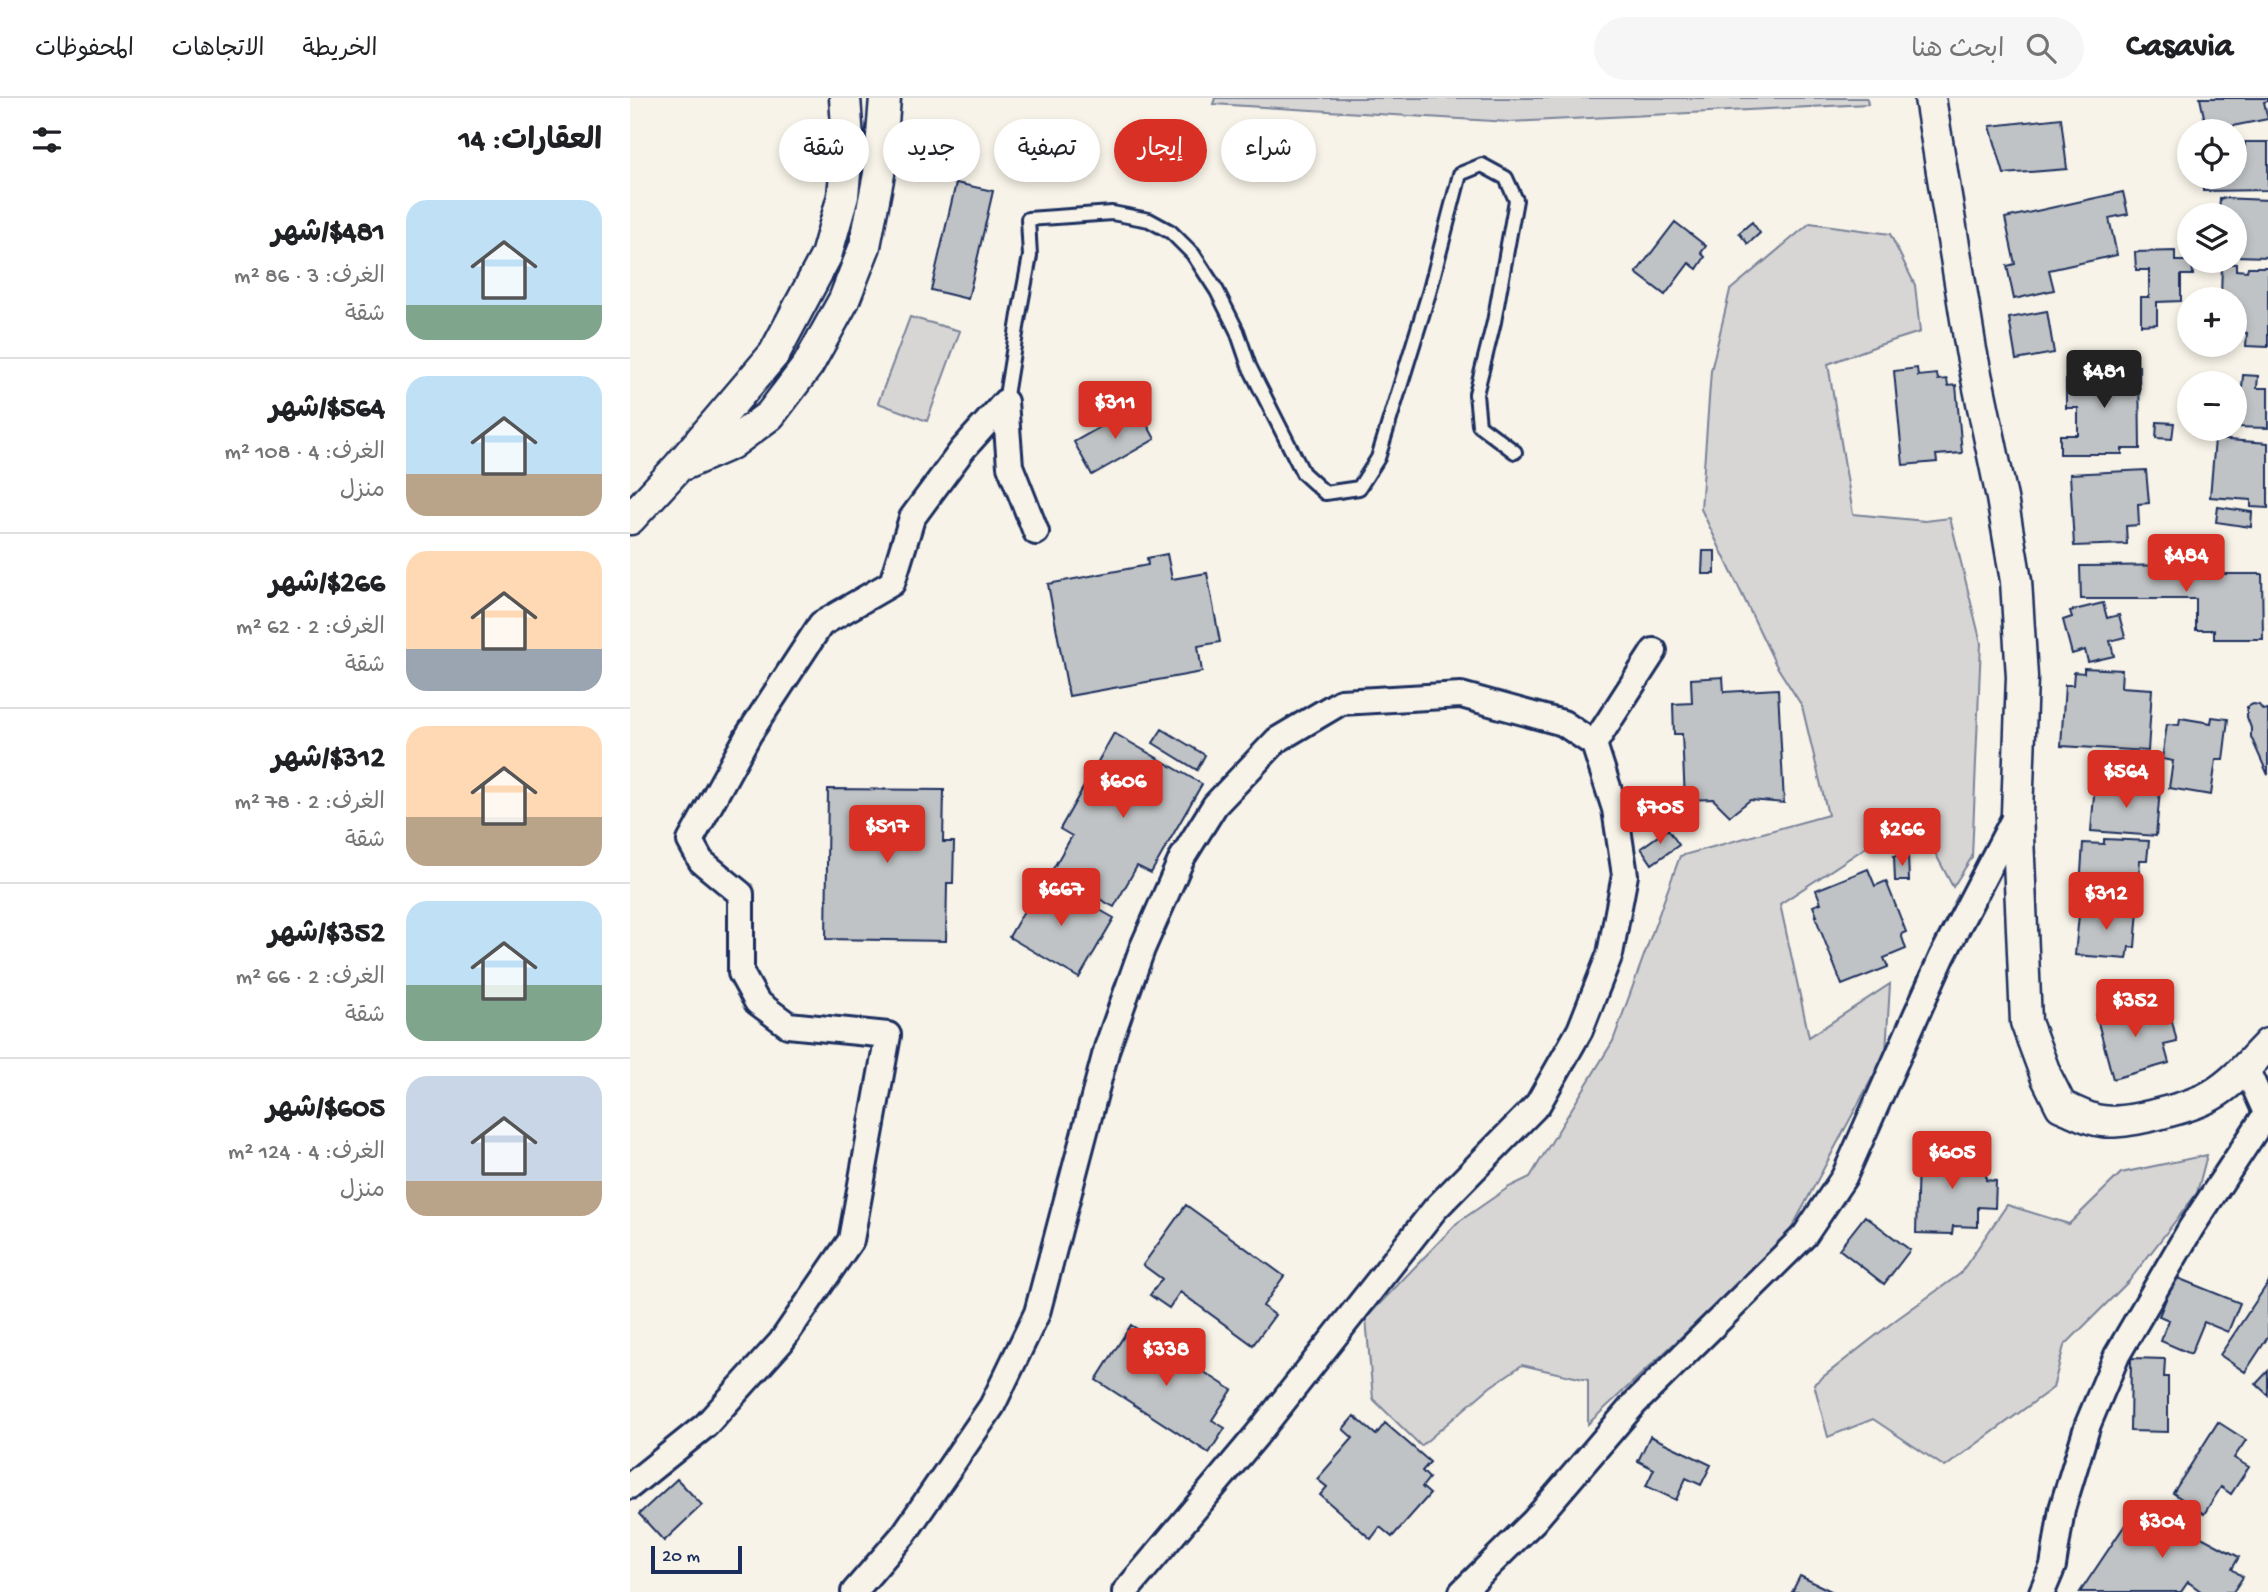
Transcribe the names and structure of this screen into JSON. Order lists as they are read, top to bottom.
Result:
{
  "scale_bar": "20 m",
  "page": {
    "header": "Casavia",
    "search": "ابحث هنا",
    "nav": ["الخريطة", "الاتجاهات", "المحفوظات"],
    "heading": "العقارات: 14",
    "map_buttons": ["+", "−"],
    "chip": [
      "شراء",
      "إيجار",
      "تصفية",
      "جديد",
      "شقة"
    ],
    "list": [
      {
        "name": "$481/شهر",
        "note": "الغرف: 3 · 86 m² · شقة"
      },
      {
        "name": "$564/شهر",
        "note": "الغرف: 4 · 108 m² · منزل"
      },
      {
        "name": "$266/شهر",
        "note": "الغرف: 2 · 62 m² · شقة"
      },
      {
        "name": "$312/شهر",
        "note": "الغرف: 2 · 78 m² · شقة"
      },
      {
        "name": "$352/شهر",
        "note": "الغرف: 2 · 66 m² · شقة"
      },
      {
        "name": "$605/شهر",
        "note": "الغرف: 4 · 124 m² · منزل"
      }
    ],
    "price": [
      "$481",
      "$311",
      "$484",
      "$564",
      "$606",
      "$705",
      "$517",
      "$266",
      "$667",
      "$312",
      "$352",
      "$605",
      "$338",
      "$304"
    ],
    "scale": "20 m"
  }
}
